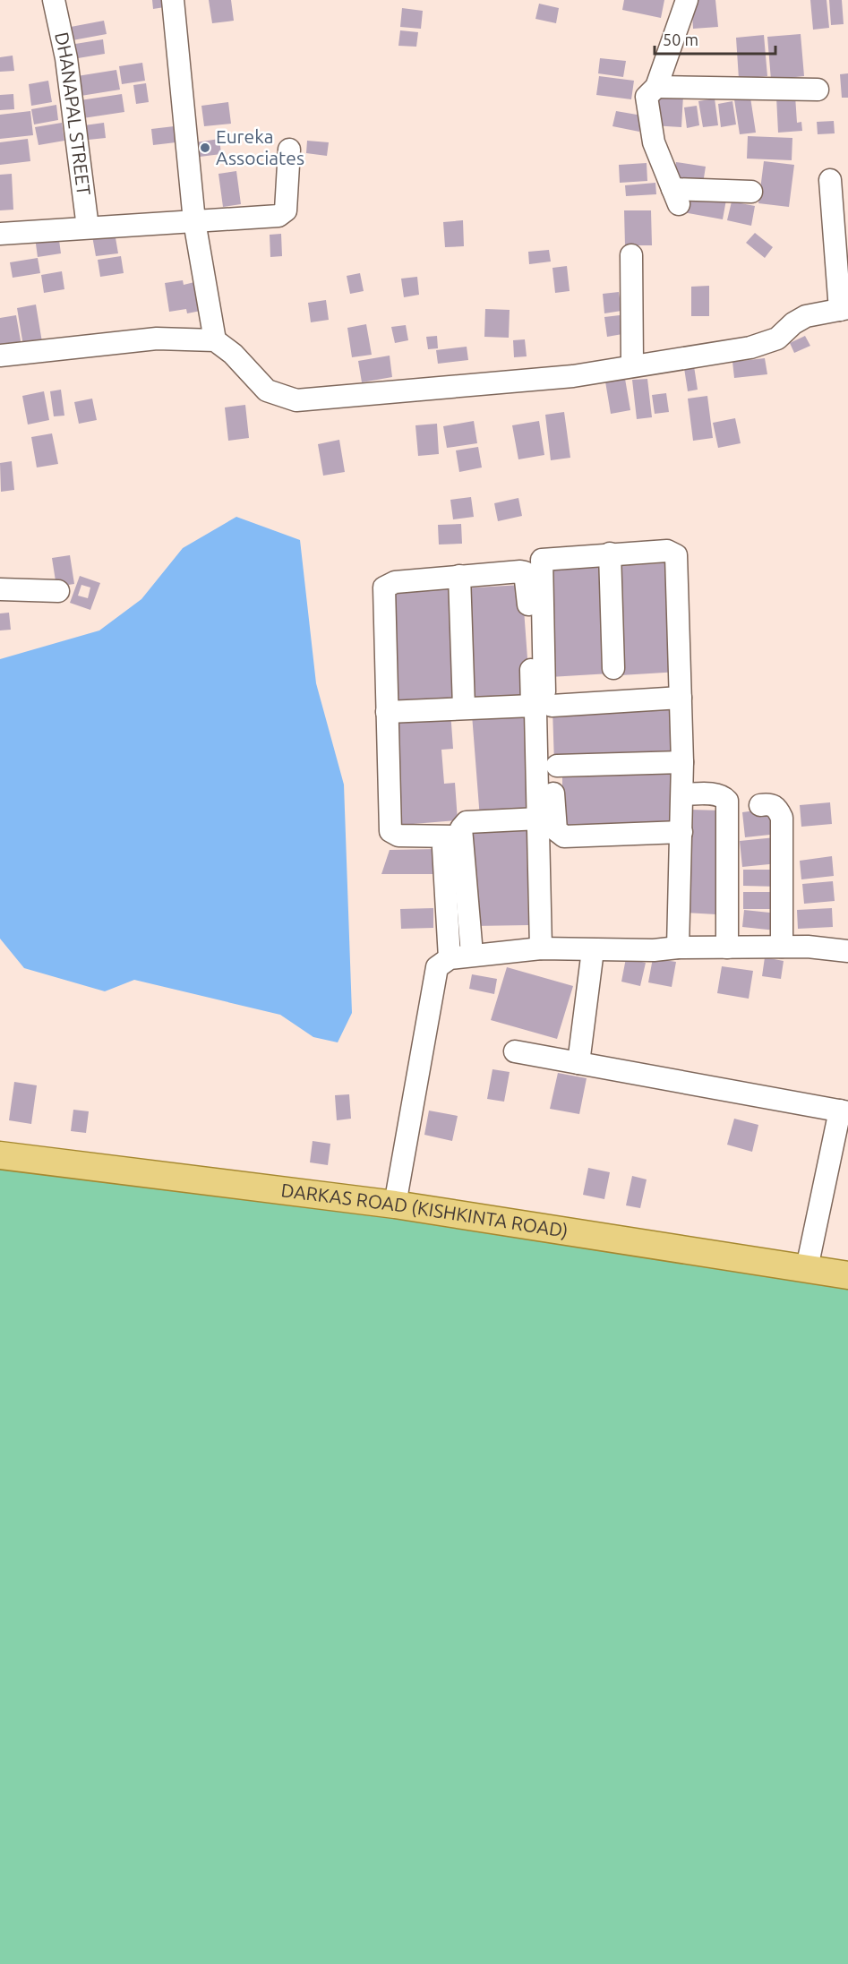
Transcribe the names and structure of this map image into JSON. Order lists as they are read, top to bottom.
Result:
{
  "streets": {
    "main road": ["DARKAS ROAD (KISHKINTA ROAD)"],
    "street": ["DHANAPAL STREET"]
  },
  "places": ["Eureka Associates"],
  "scale_bar": "50 m"
}
